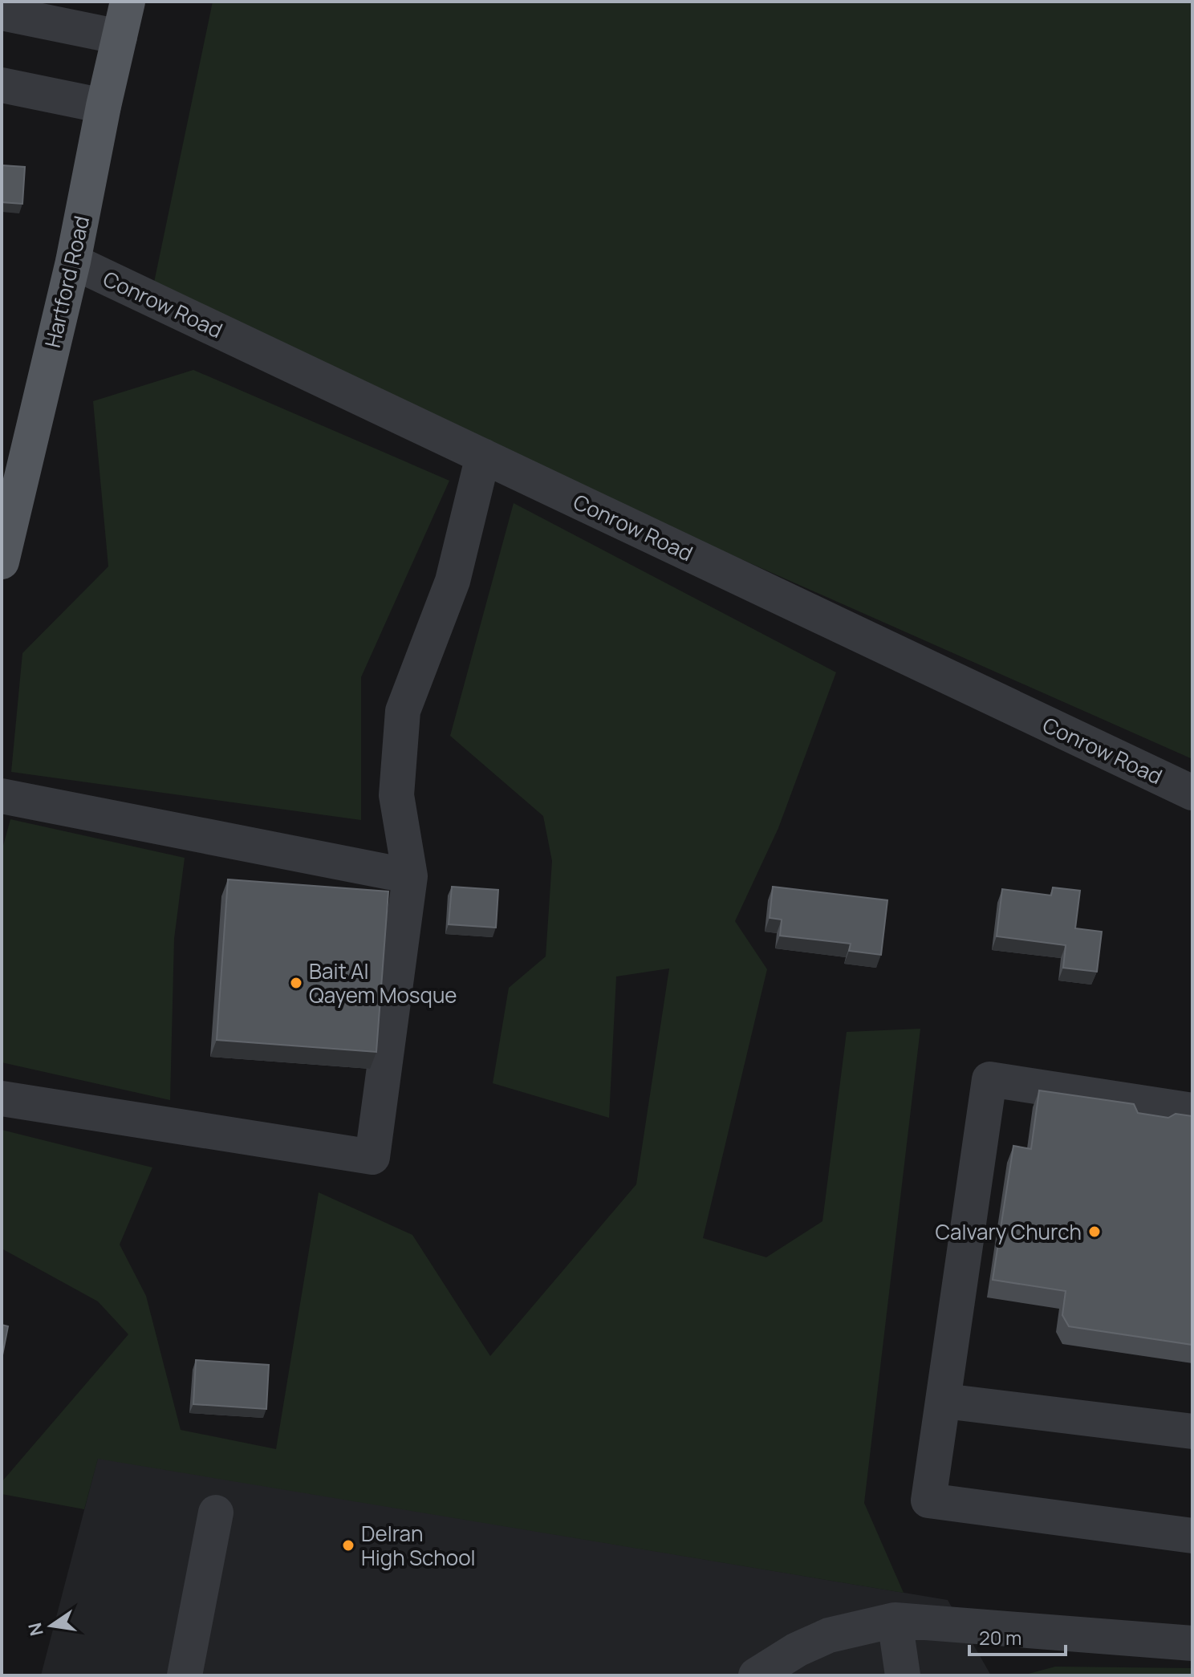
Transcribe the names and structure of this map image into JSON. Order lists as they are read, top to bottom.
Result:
{
  "streets": {
    "main road": ["Hartford Road"],
    "street": ["Conrow Road"]
  },
  "crossings": [
    ["Hartford Road", "Conrow Road"]
  ],
  "places": ["Bait Al Qayem Mosque", "Calvary Church", "Delran High School"],
  "scale_bar": "20 m",
  "north": "left"
}
